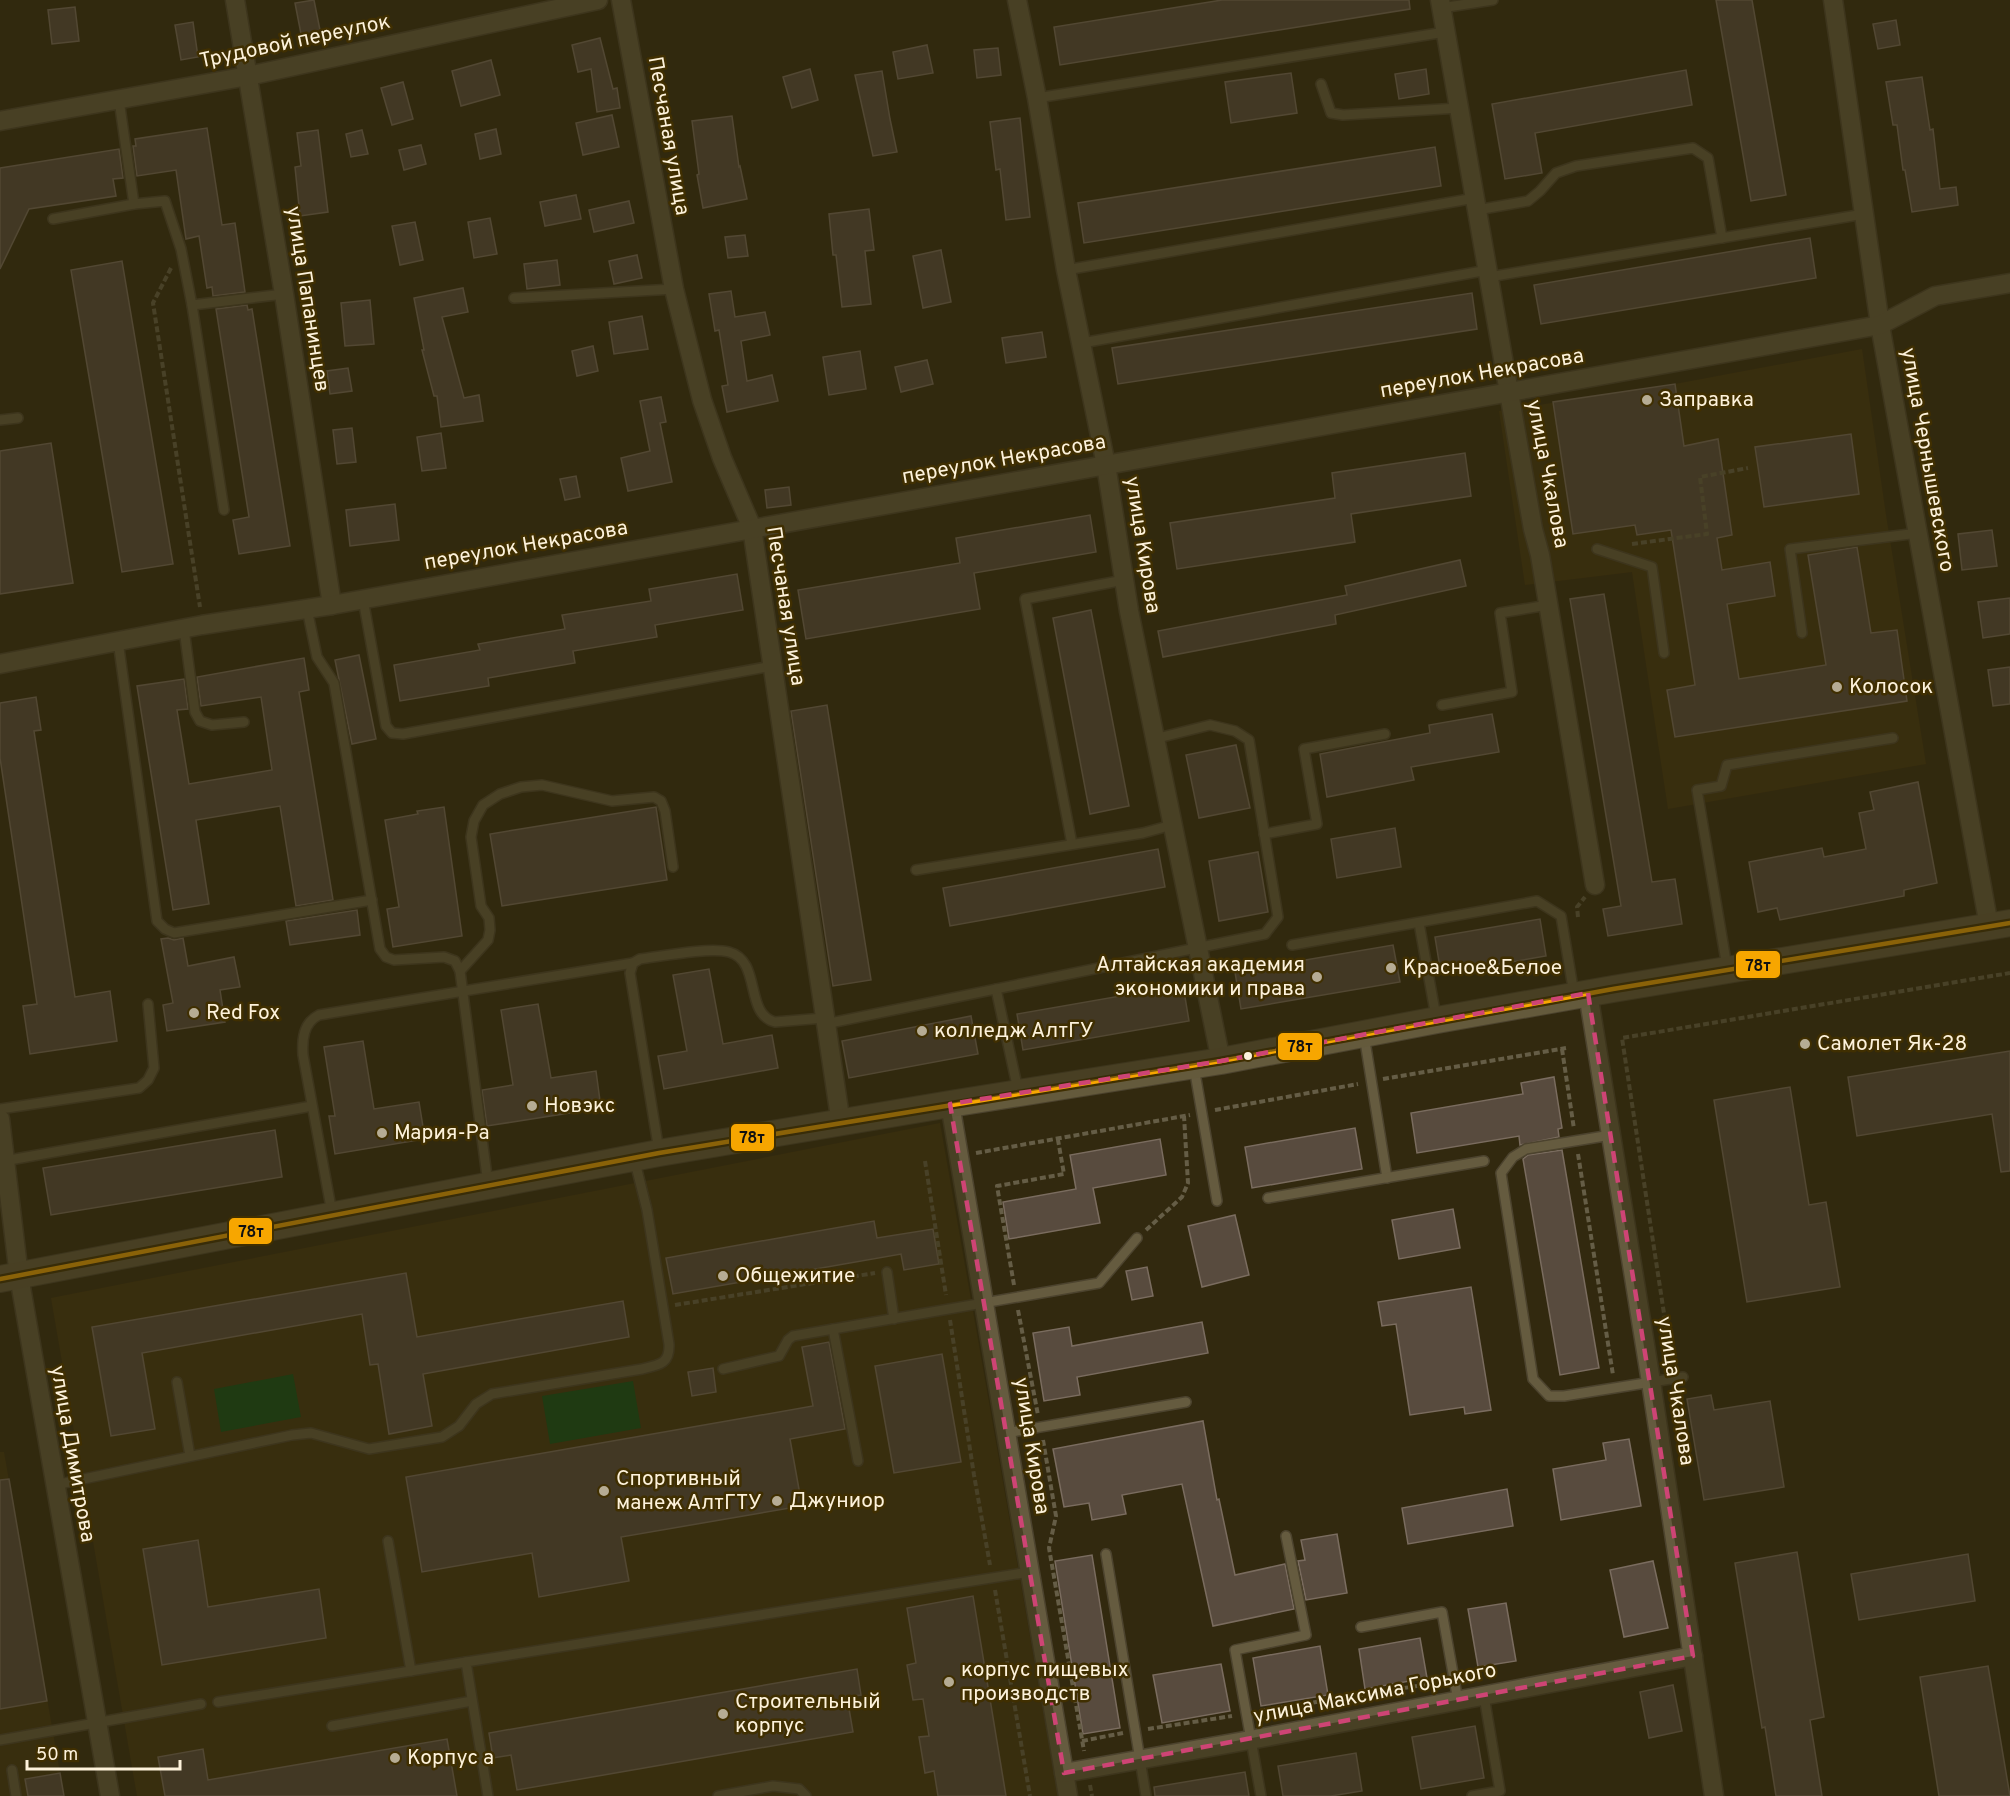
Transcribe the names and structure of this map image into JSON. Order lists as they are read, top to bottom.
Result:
{
  "streets": {
    "street": [
      "Трудовой переулок",
      "Песчаная улица",
      "улица Папанинцев",
      "переулок Некрасова",
      "улица Чернышевского",
      "улица Чкалова",
      "улица Кирова",
      "улица Димитрова",
      "улица Максима Горького"
    ]
  },
  "crossings": [
    ["Трудовой переулок", "улица Папанинцев"],
    ["Песчаная улица", "переулок Некрасова"],
    ["улица Папанинцев", "переулок Некрасова"],
    ["переулок Некрасова", "улица Чернышевского"],
    ["переулок Некрасова", "улица Чкалова"],
    ["переулок Некрасова", "улица Кирова"],
    ["улица Чкалова", "улица Максима Горького"],
    ["улица Кирова", "улица Максима Горького"]
  ],
  "places": [
    "Заправка",
    "Колосок",
    "Красное&Белое",
    "Алтайская академия экономики и права",
    "Red Fox",
    "колледж АлтГУ",
    "Самолет Як-28",
    "Новэкс",
    "Мария-Ра",
    "Общежитие",
    "Спортивный манеж АлтГТУ",
    "Джуниор",
    "корпус пищевых производств",
    "Строительный корпус",
    "Корпус а"
  ],
  "lines": ["transit line 78т"],
  "scale_bar": "50 m"
}
